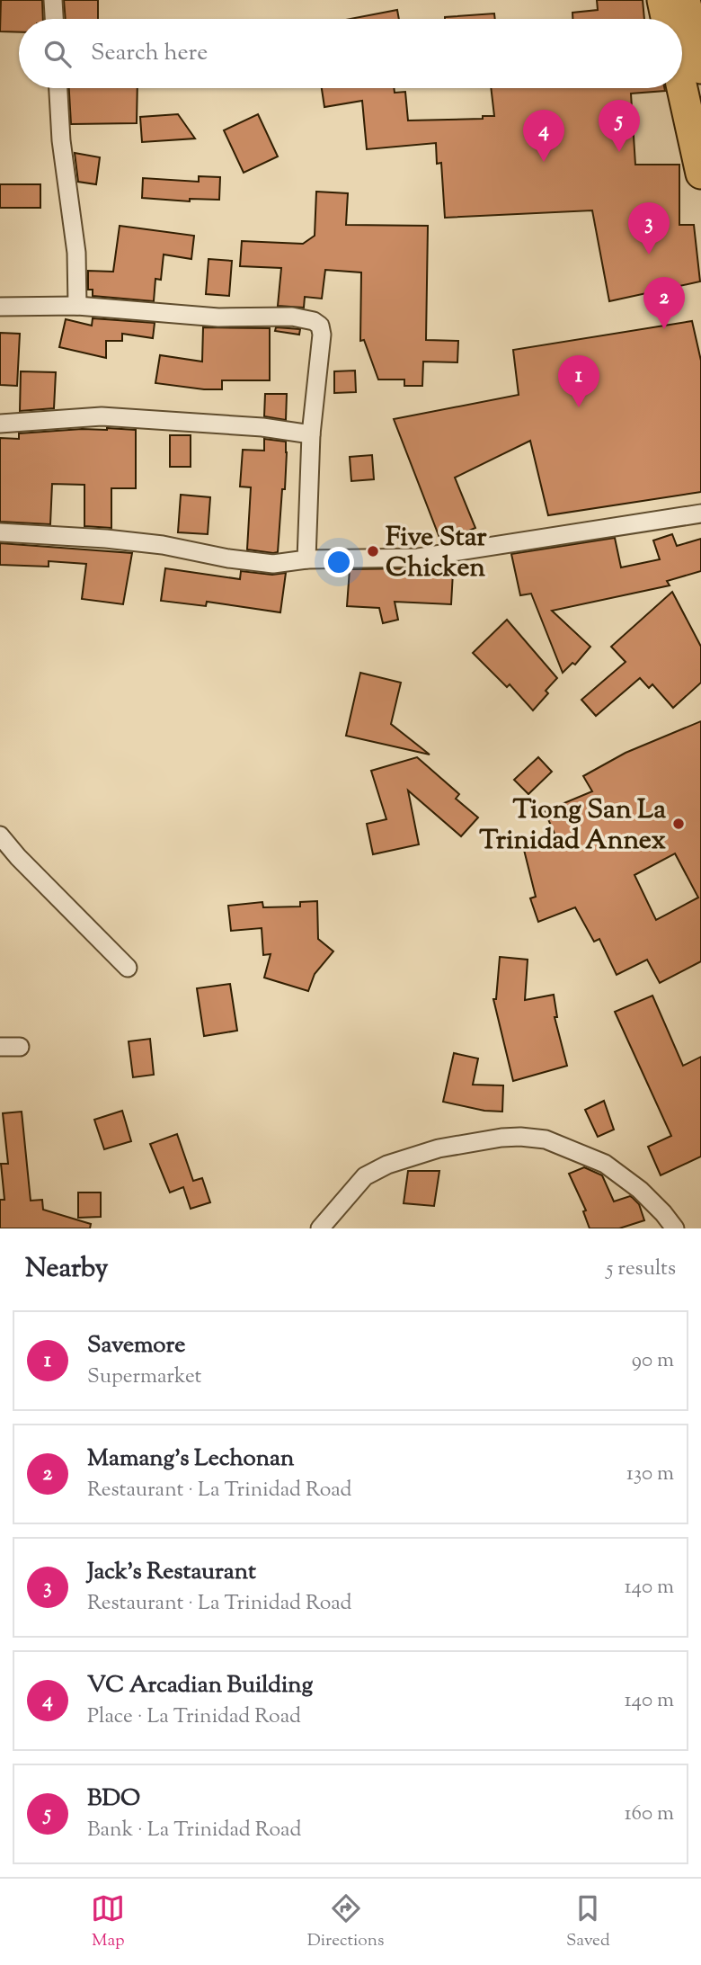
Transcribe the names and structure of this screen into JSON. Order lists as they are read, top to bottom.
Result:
{
  "places": ["Five Star Chicken", "Tiong San La Trinidad Annex"],
  "page": {
    "search": "Search here",
    "pins": [
      "5",
      "4",
      "3",
      "2",
      "1"
    ],
    "heading": ["Nearby", "5 results"],
    "list": [
      {
        "mark": "1",
        "name": "Savemore",
        "note": "Supermarket",
        "value": "90 m"
      },
      {
        "mark": "2",
        "name": "Mamang's Lechonan",
        "note": "Restaurant · La Trinidad Road",
        "value": "130 m"
      },
      {
        "mark": "3",
        "name": "Jack's Restaurant",
        "note": "Restaurant · La Trinidad Road",
        "value": "140 m"
      },
      {
        "mark": "4",
        "name": "VC Arcadian Building",
        "note": "Place · La Trinidad Road",
        "value": "140 m"
      },
      {
        "mark": "5",
        "name": "BDO",
        "note": "Bank · La Trinidad Road",
        "value": "160 m"
      }
    ],
    "nav": ["Map", "Directions", "Saved"]
  }
}
